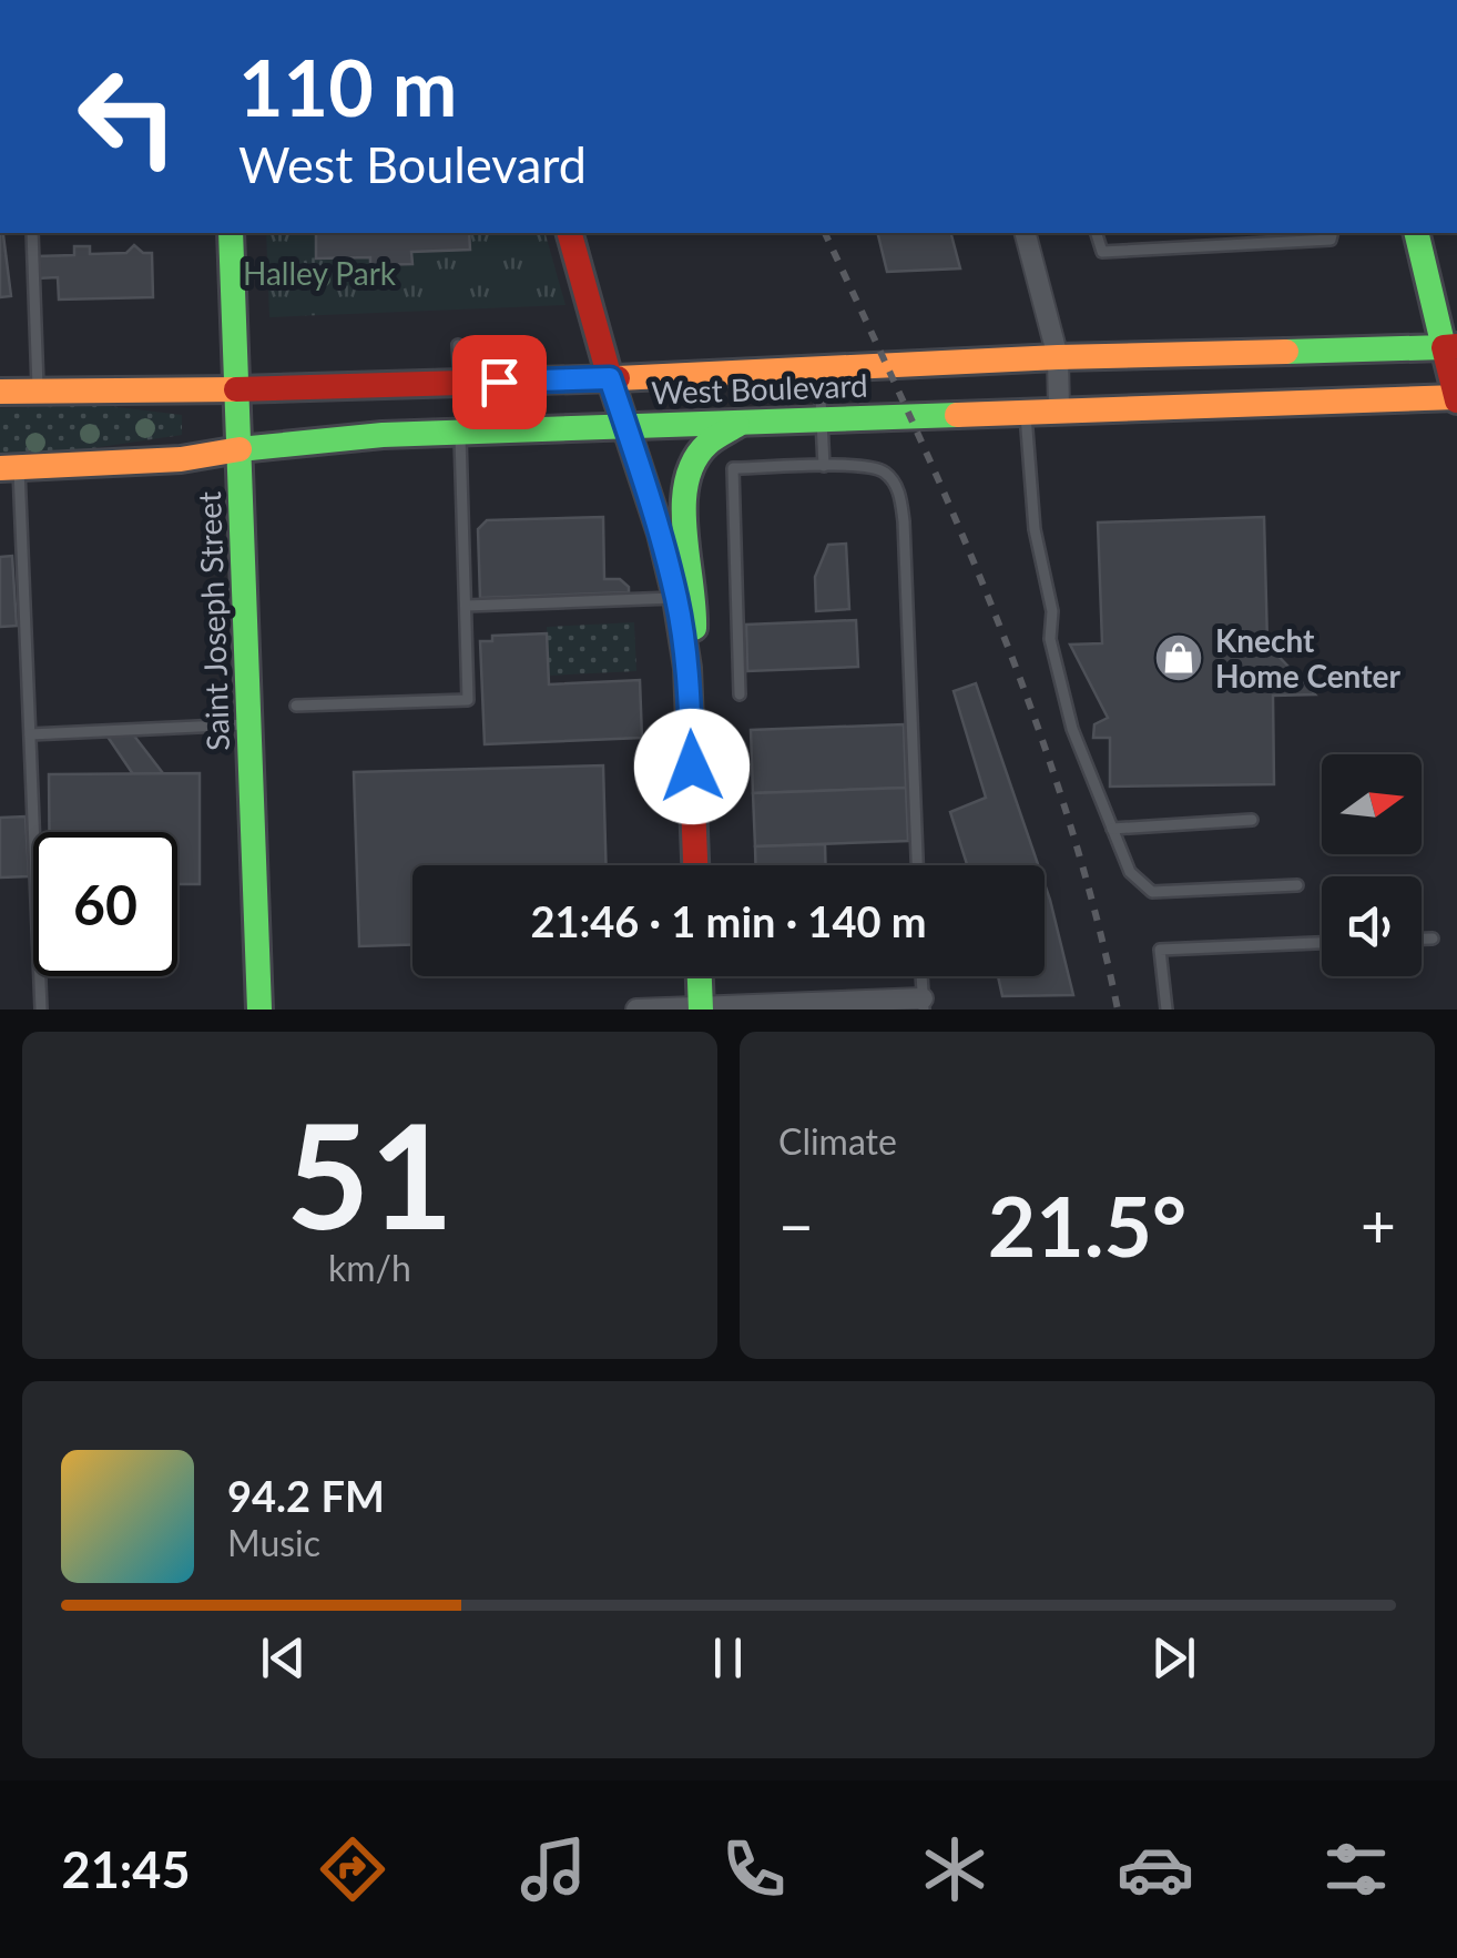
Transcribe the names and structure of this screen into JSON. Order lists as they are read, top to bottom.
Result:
{
  "streets": {
    "main road": ["West Boulevard", "Saint Joseph Street"]
  },
  "crossings": [
    ["West Boulevard", "Saint Joseph Street"]
  ],
  "parks": ["Halley Park"],
  "places": {
    "shop": ["Knecht Home Center"]
  },
  "north": "right",
  "page": {
    "turn": ["110 m", "West Boulevard"],
    "limit": "60",
    "trip": "21:46 · 1 min · 140 m",
    "tile": [
      ["51", "km/h"],
      "Climate"
    ],
    "heat": ["−", "21.5°", "+"],
    "song": ["94.2 FM", "Music"],
    "tabs": "21:45"
  }
}
